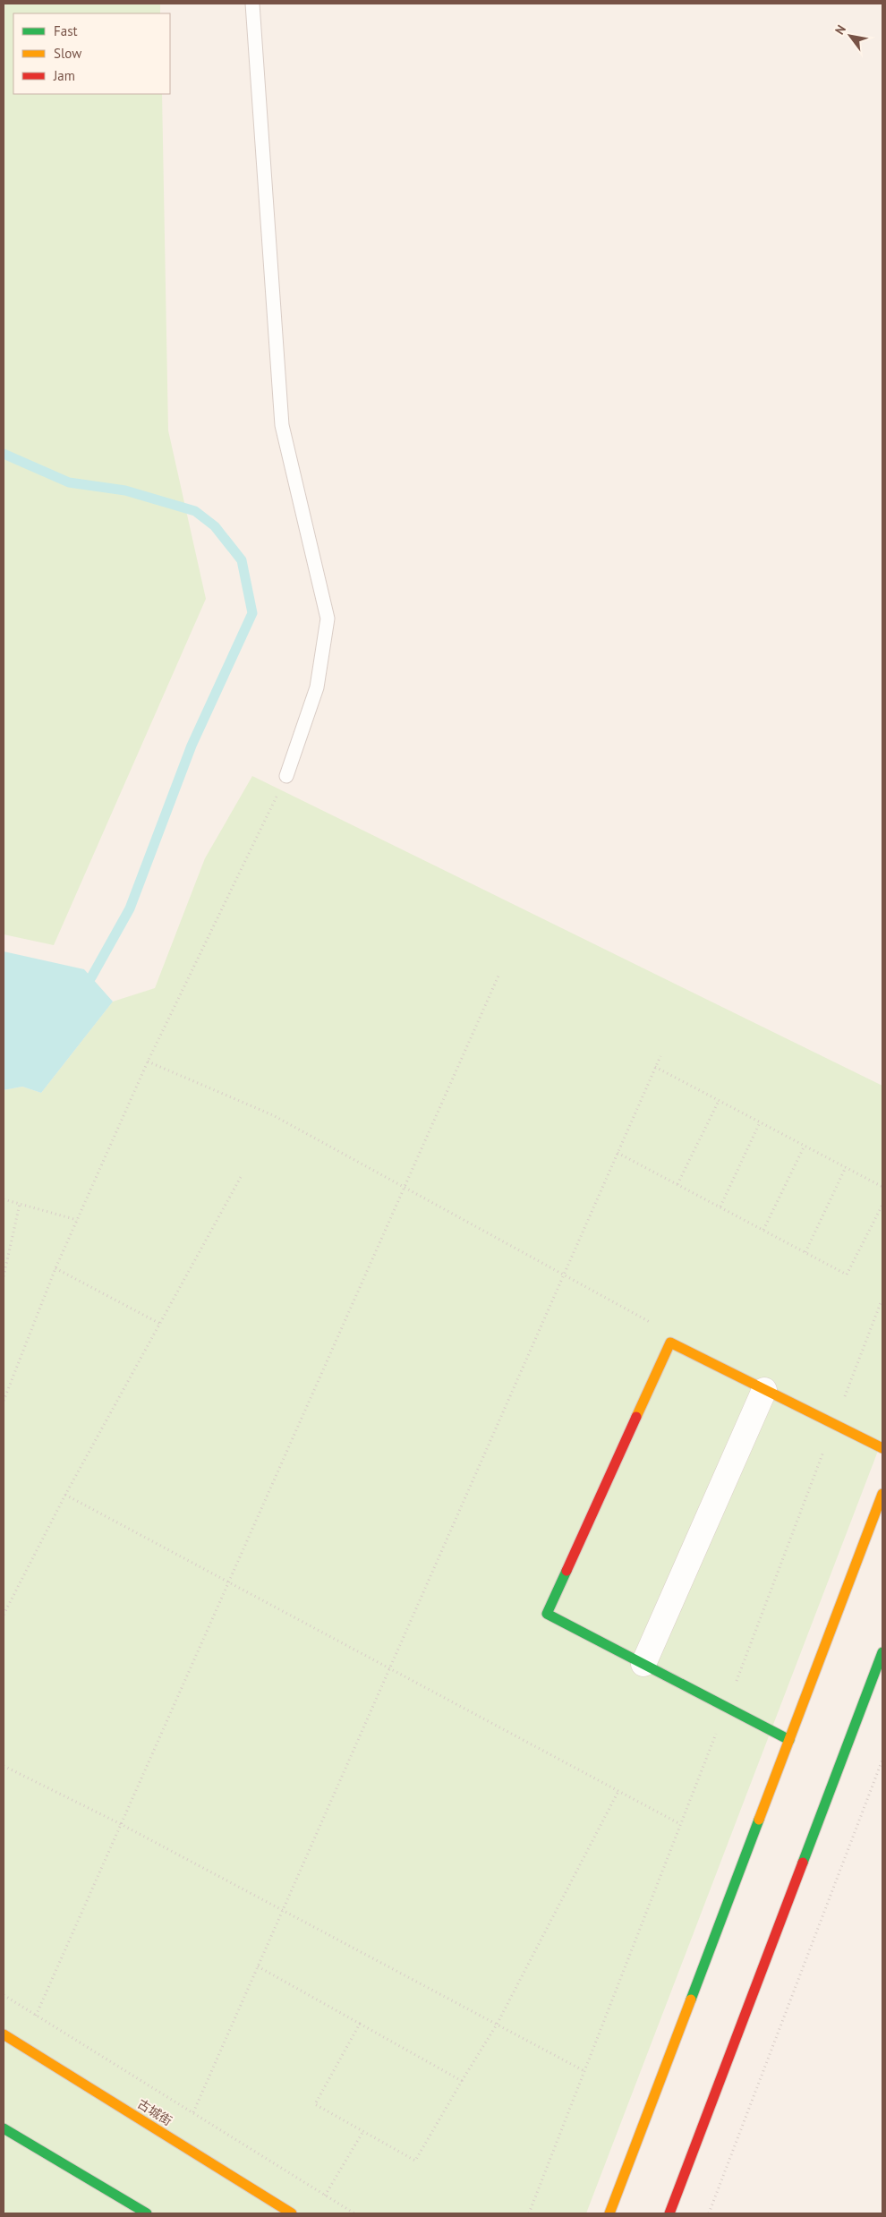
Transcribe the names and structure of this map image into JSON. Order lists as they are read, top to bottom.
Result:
{
  "streets": {
    "main road": ["古城街"]
  },
  "legend": ["Fast", "Slow", "Jam"],
  "north": "top left"
}
